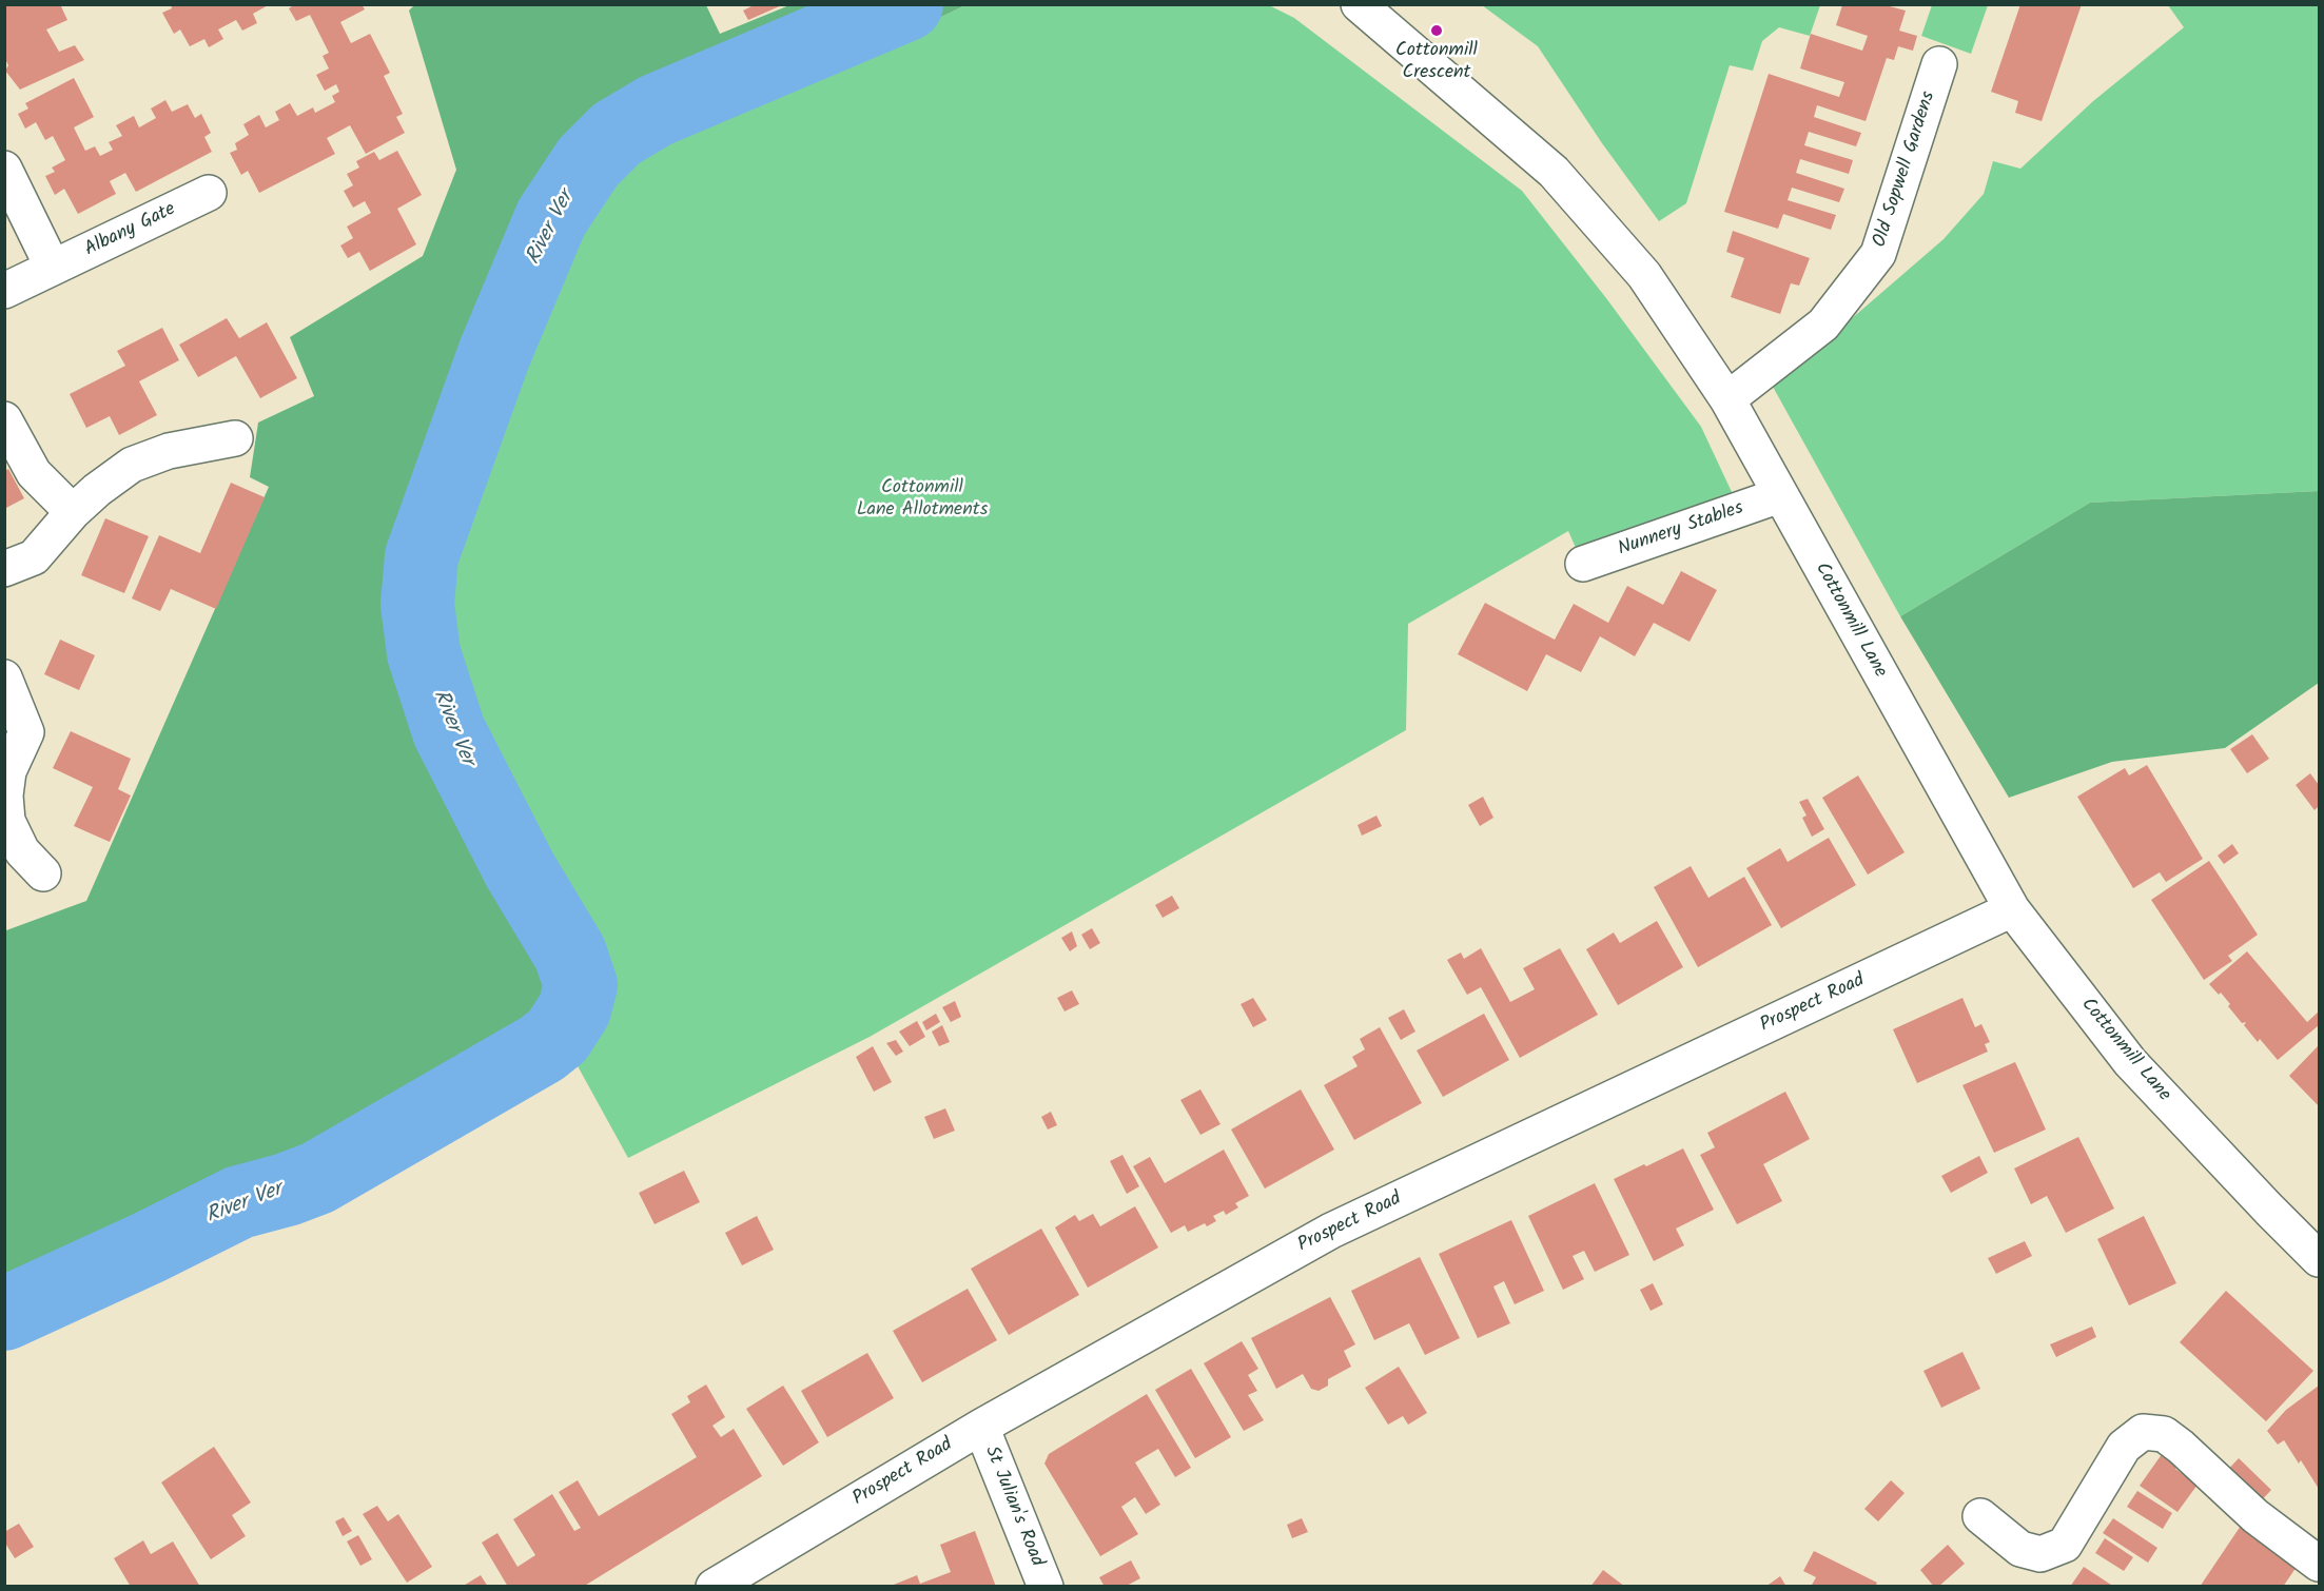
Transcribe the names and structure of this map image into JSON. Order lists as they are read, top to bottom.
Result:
{
  "streets": {
    "street": [
      "Old Sopwell Gardens",
      "Albany Gate",
      "Nunnery Stables",
      "Cottonmill Lane",
      "Prospect Road",
      "St Julian's Road"
    ]
  },
  "crossings": [
    ["Old Sopwell Gardens", "Cottonmill Lane"],
    ["Nunnery Stables", "Cottonmill Lane"],
    ["Cottonmill Lane", "Prospect Road"],
    ["Prospect Road", "St Julian's Road"]
  ],
  "water": ["River Ver"],
  "parks": ["Cottonmill Lane Allotments"],
  "places": ["Cottonmill Crescent"]
}
